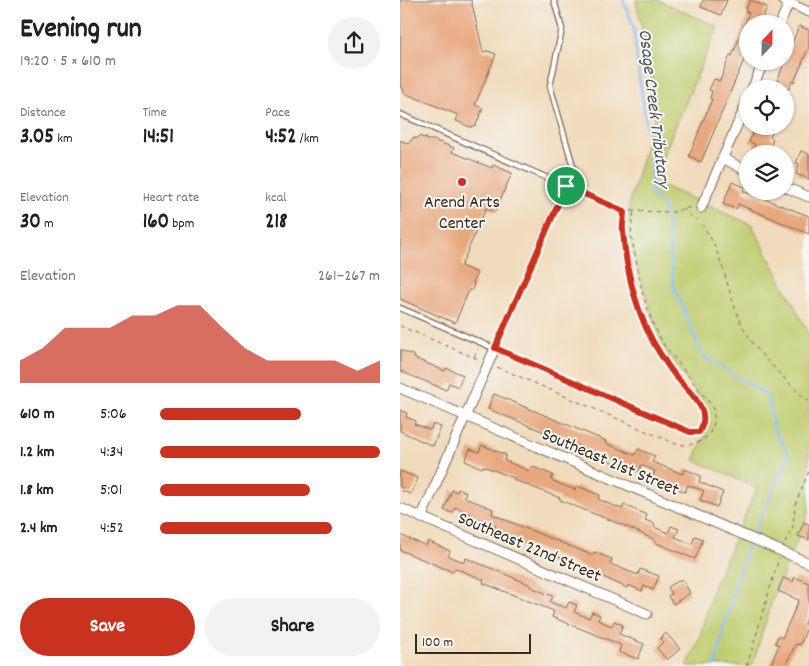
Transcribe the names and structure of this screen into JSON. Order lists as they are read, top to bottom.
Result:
{
  "streets": {
    "street": ["Southeast 21st Street", "Southeast 22nd Street"]
  },
  "water": ["Osage Creek Tributary"],
  "places": ["Arend Arts Center"],
  "scale_bar": "100 m",
  "north": "top",
  "page": {
    "heading": ["Evening run", "19:20 · 5 × 610 m"],
    "stats": [
      ["Distance", "3.05 km"],
      ["Time", "14:51"],
      ["Pace", "4:52 /km"],
      ["Elevation", "30 m"],
      ["Heart rate", "160 bpm"],
      ["kcal", "218"]
    ],
    "chart": ["Elevation", "261–267 m"],
    "list": [
      {
        "name": "610 m",
        "note": "5:06"
      },
      {
        "name": "1.2 km",
        "note": "4:34"
      },
      {
        "name": "1.8 km",
        "note": "5:01"
      },
      {
        "name": "2.4 km",
        "note": "4:52"
      }
    ],
    "buttons": ["Save", "Share"],
    "scale": "100 m"
  }
}
